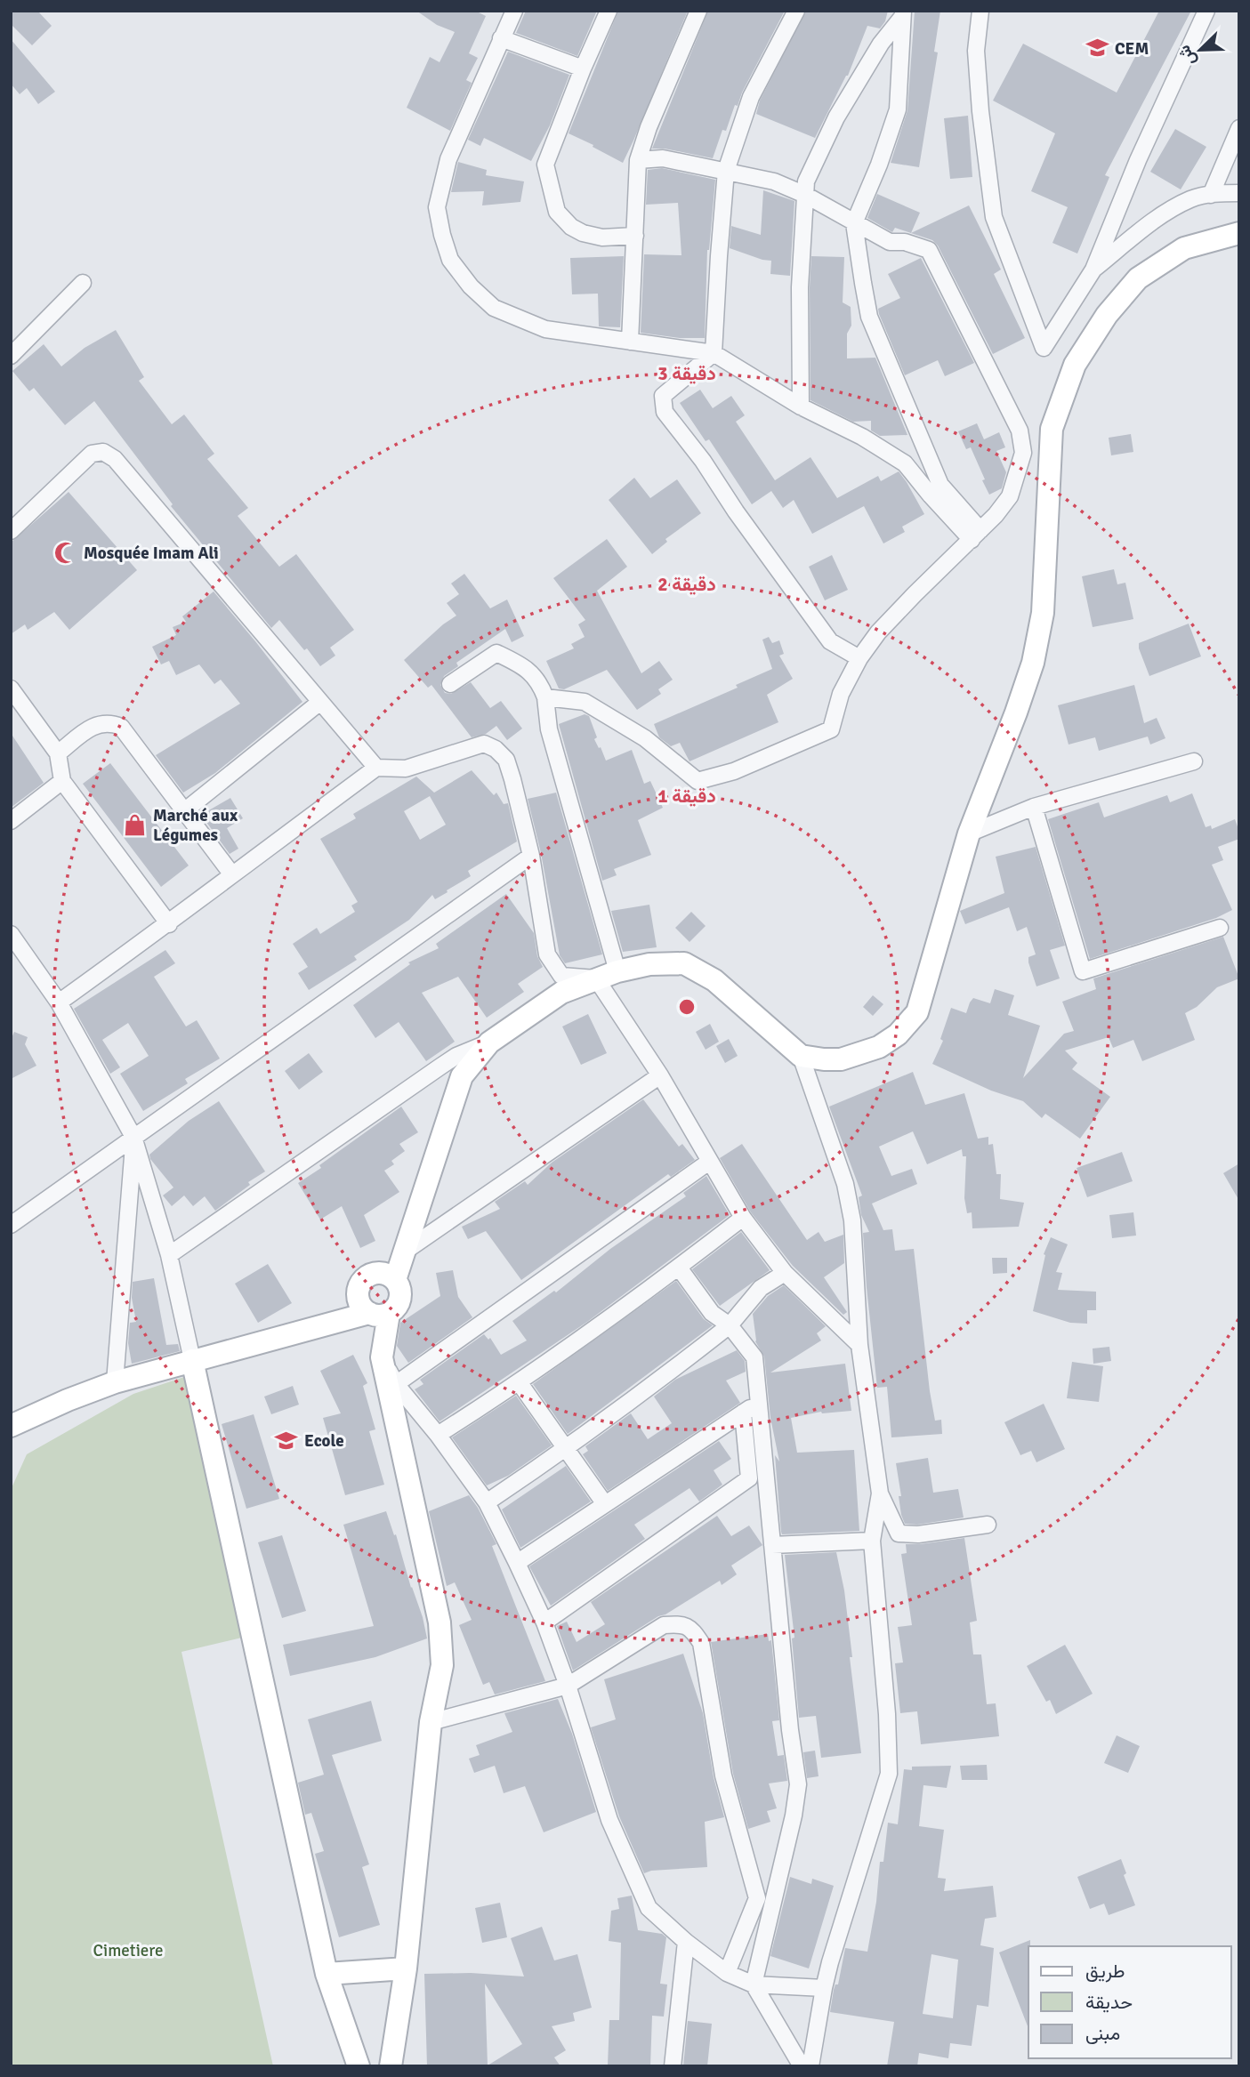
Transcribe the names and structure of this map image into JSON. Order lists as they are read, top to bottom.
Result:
{
  "parks": ["Cimetiere"],
  "places": {
    "school or university": ["CEM", "Ecole"],
    "mosque": ["Mosquée Imam Ali"],
    "shop": ["Marché aux Légumes"]
  },
  "legend": ["طريق", "حديقة", "مبنى"],
  "north": "bottom left",
  "rings": ["3 دقيقة", "2 دقيقة", "1 دقيقة"]
}
